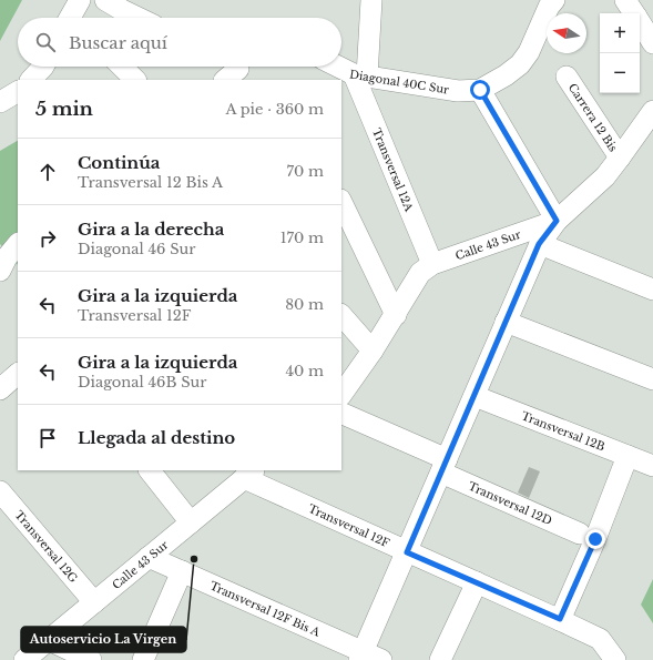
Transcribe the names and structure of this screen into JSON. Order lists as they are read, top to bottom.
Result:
{
  "streets": {
    "street": [
      "Diagonal 40C Sur",
      "Carrera 12 Bis",
      "Transversal 12A",
      "Calle 43 Sur",
      "Transversal 12B",
      "Transversal 12D",
      "Transversal 12F",
      "Transversal 12G",
      "Transversal 12F Bis A"
    ]
  },
  "crossings": [
    ["Diagonal 40C Sur", "Transversal 12A"],
    ["Carrera 12 Bis", "Calle 43 Sur"],
    ["Transversal 12A", "Calle 43 Sur"],
    ["Calle 43 Sur", "Transversal 12F"],
    ["Calle 43 Sur", "Transversal 12G"],
    ["Calle 43 Sur", "Transversal 12F Bis A"]
  ],
  "places": ["Autoservicio La Virgen"],
  "north": "left",
  "page": {
    "map_buttons": ["+", "−"],
    "search": "Buscar aquí",
    "heading": ["5 min", "A pie · 360 m"],
    "list": [
      ["Continúa", "Transversal 12 Bis A", "70 m"],
      ["Gira a la derecha", "Diagonal 46 Sur", "170 m"],
      ["Gira a la izquierda", "Transversal 12F", "80 m"],
      ["Gira a la izquierda", "Diagonal 46B Sur", "40 m"],
      "Llegada al destino"
    ]
  }
}
